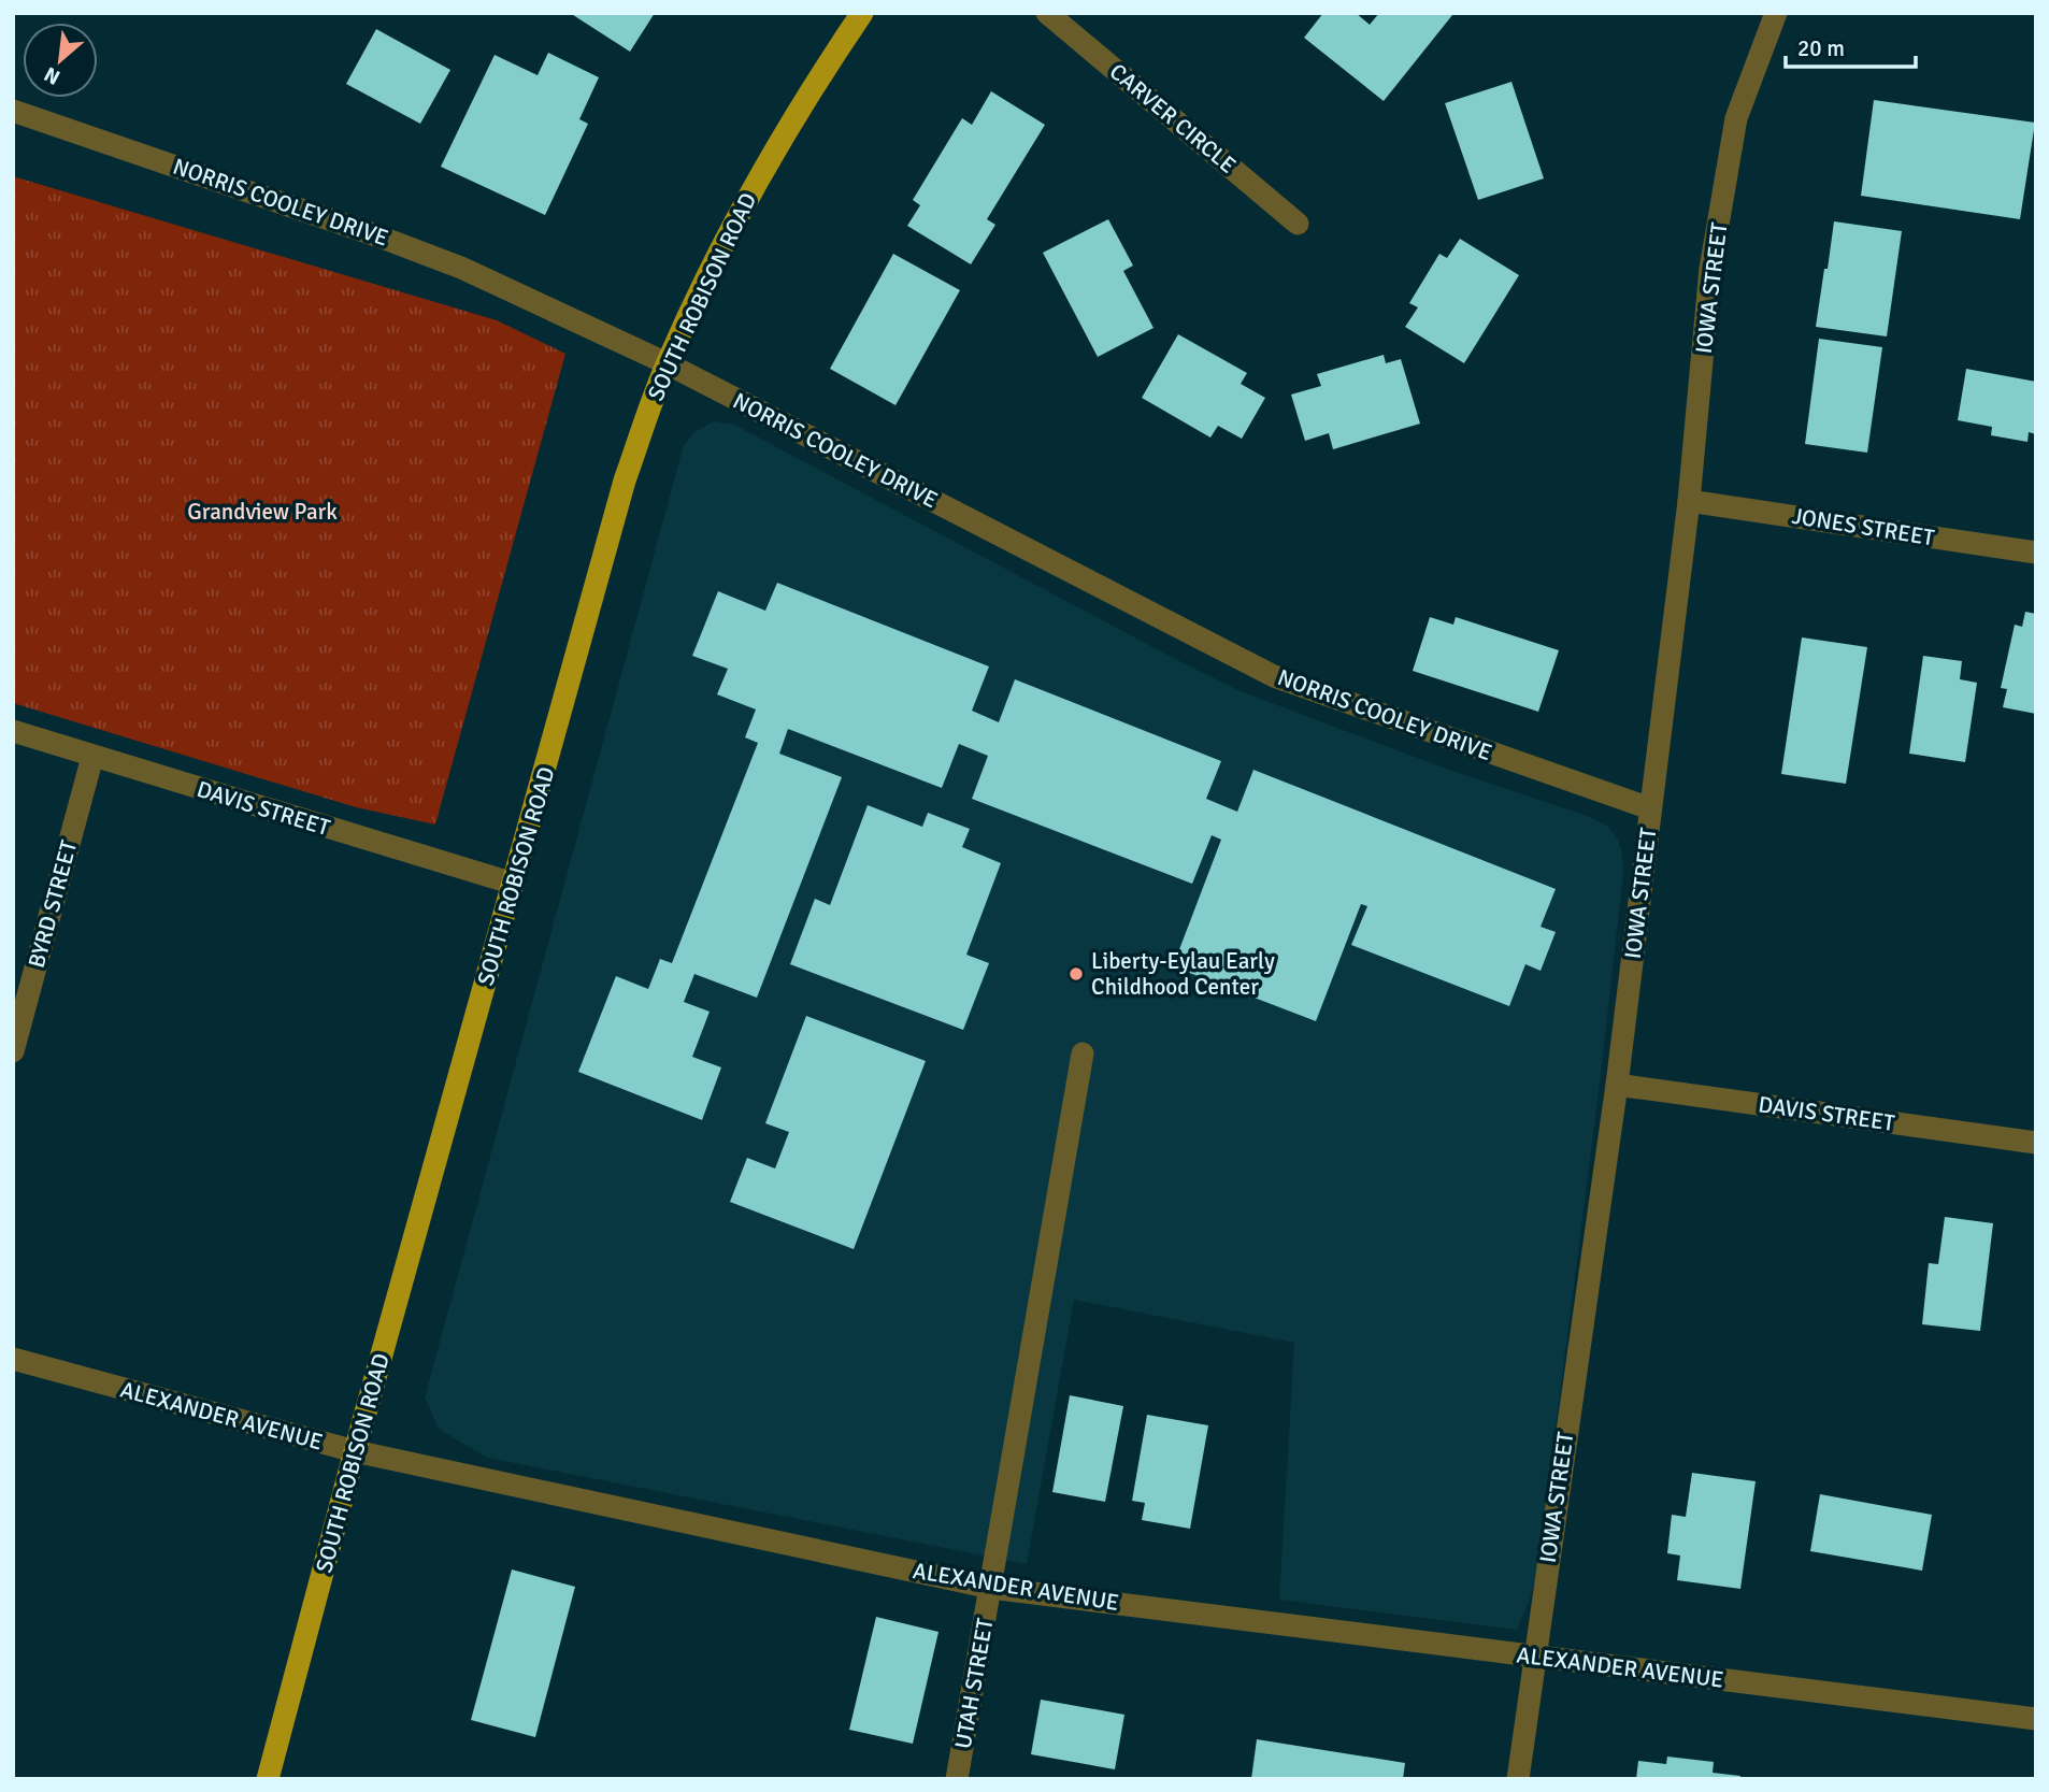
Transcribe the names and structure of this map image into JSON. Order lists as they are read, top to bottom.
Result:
{
  "streets": {
    "main road": ["SOUTH ROBISON ROAD"],
    "street": [
      "CARVER CIRCLE",
      "NORRIS COOLEY DRIVE",
      "IOWA STREET",
      "JONES STREET",
      "DAVIS STREET",
      "BYRD STREET",
      "ALEXANDER AVENUE",
      "UTAH STREET"
    ]
  },
  "crossings": [
    ["NORRIS COOLEY DRIVE", "IOWA STREET"],
    ["NORRIS COOLEY DRIVE", "SOUTH ROBISON ROAD"],
    ["IOWA STREET", "JONES STREET"],
    ["IOWA STREET", "DAVIS STREET"],
    ["IOWA STREET", "ALEXANDER AVENUE"],
    ["SOUTH ROBISON ROAD", "DAVIS STREET"],
    ["SOUTH ROBISON ROAD", "ALEXANDER AVENUE"],
    ["DAVIS STREET", "BYRD STREET"],
    ["ALEXANDER AVENUE", "UTAH STREET"]
  ],
  "parks": ["Grandview Park"],
  "places": ["Liberty-Eylau Early Childhood Center"],
  "scale_bar": "20 m",
  "north": "bottom left"
}
